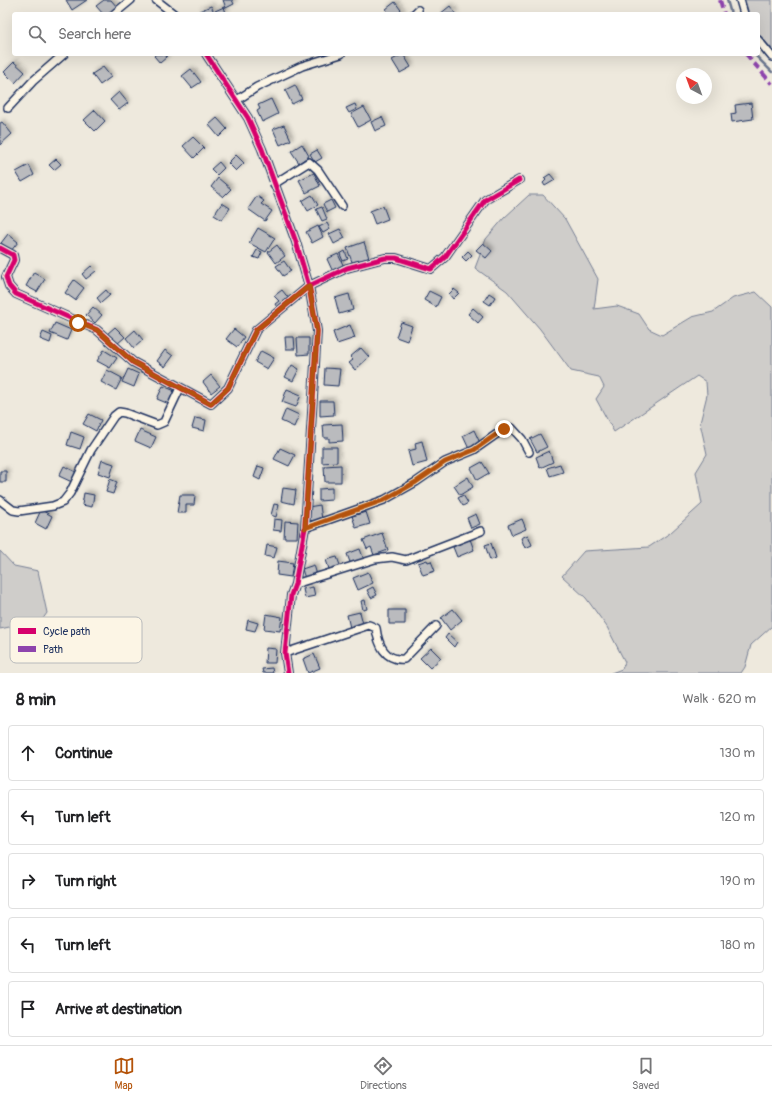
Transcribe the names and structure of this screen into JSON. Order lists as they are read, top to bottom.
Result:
{
  "legend": ["Cycle path", "Path"],
  "north": "top left",
  "page": {
    "search": "Search here",
    "heading": ["8 min", "Walk · 620 m"],
    "list": [
      ["Continue", "130 m"],
      ["Turn left", "120 m"],
      ["Turn right", "190 m"],
      ["Turn left", "180 m"],
      "Arrive at destination"
    ],
    "nav": ["Map", "Directions", "Saved"]
  }
}
